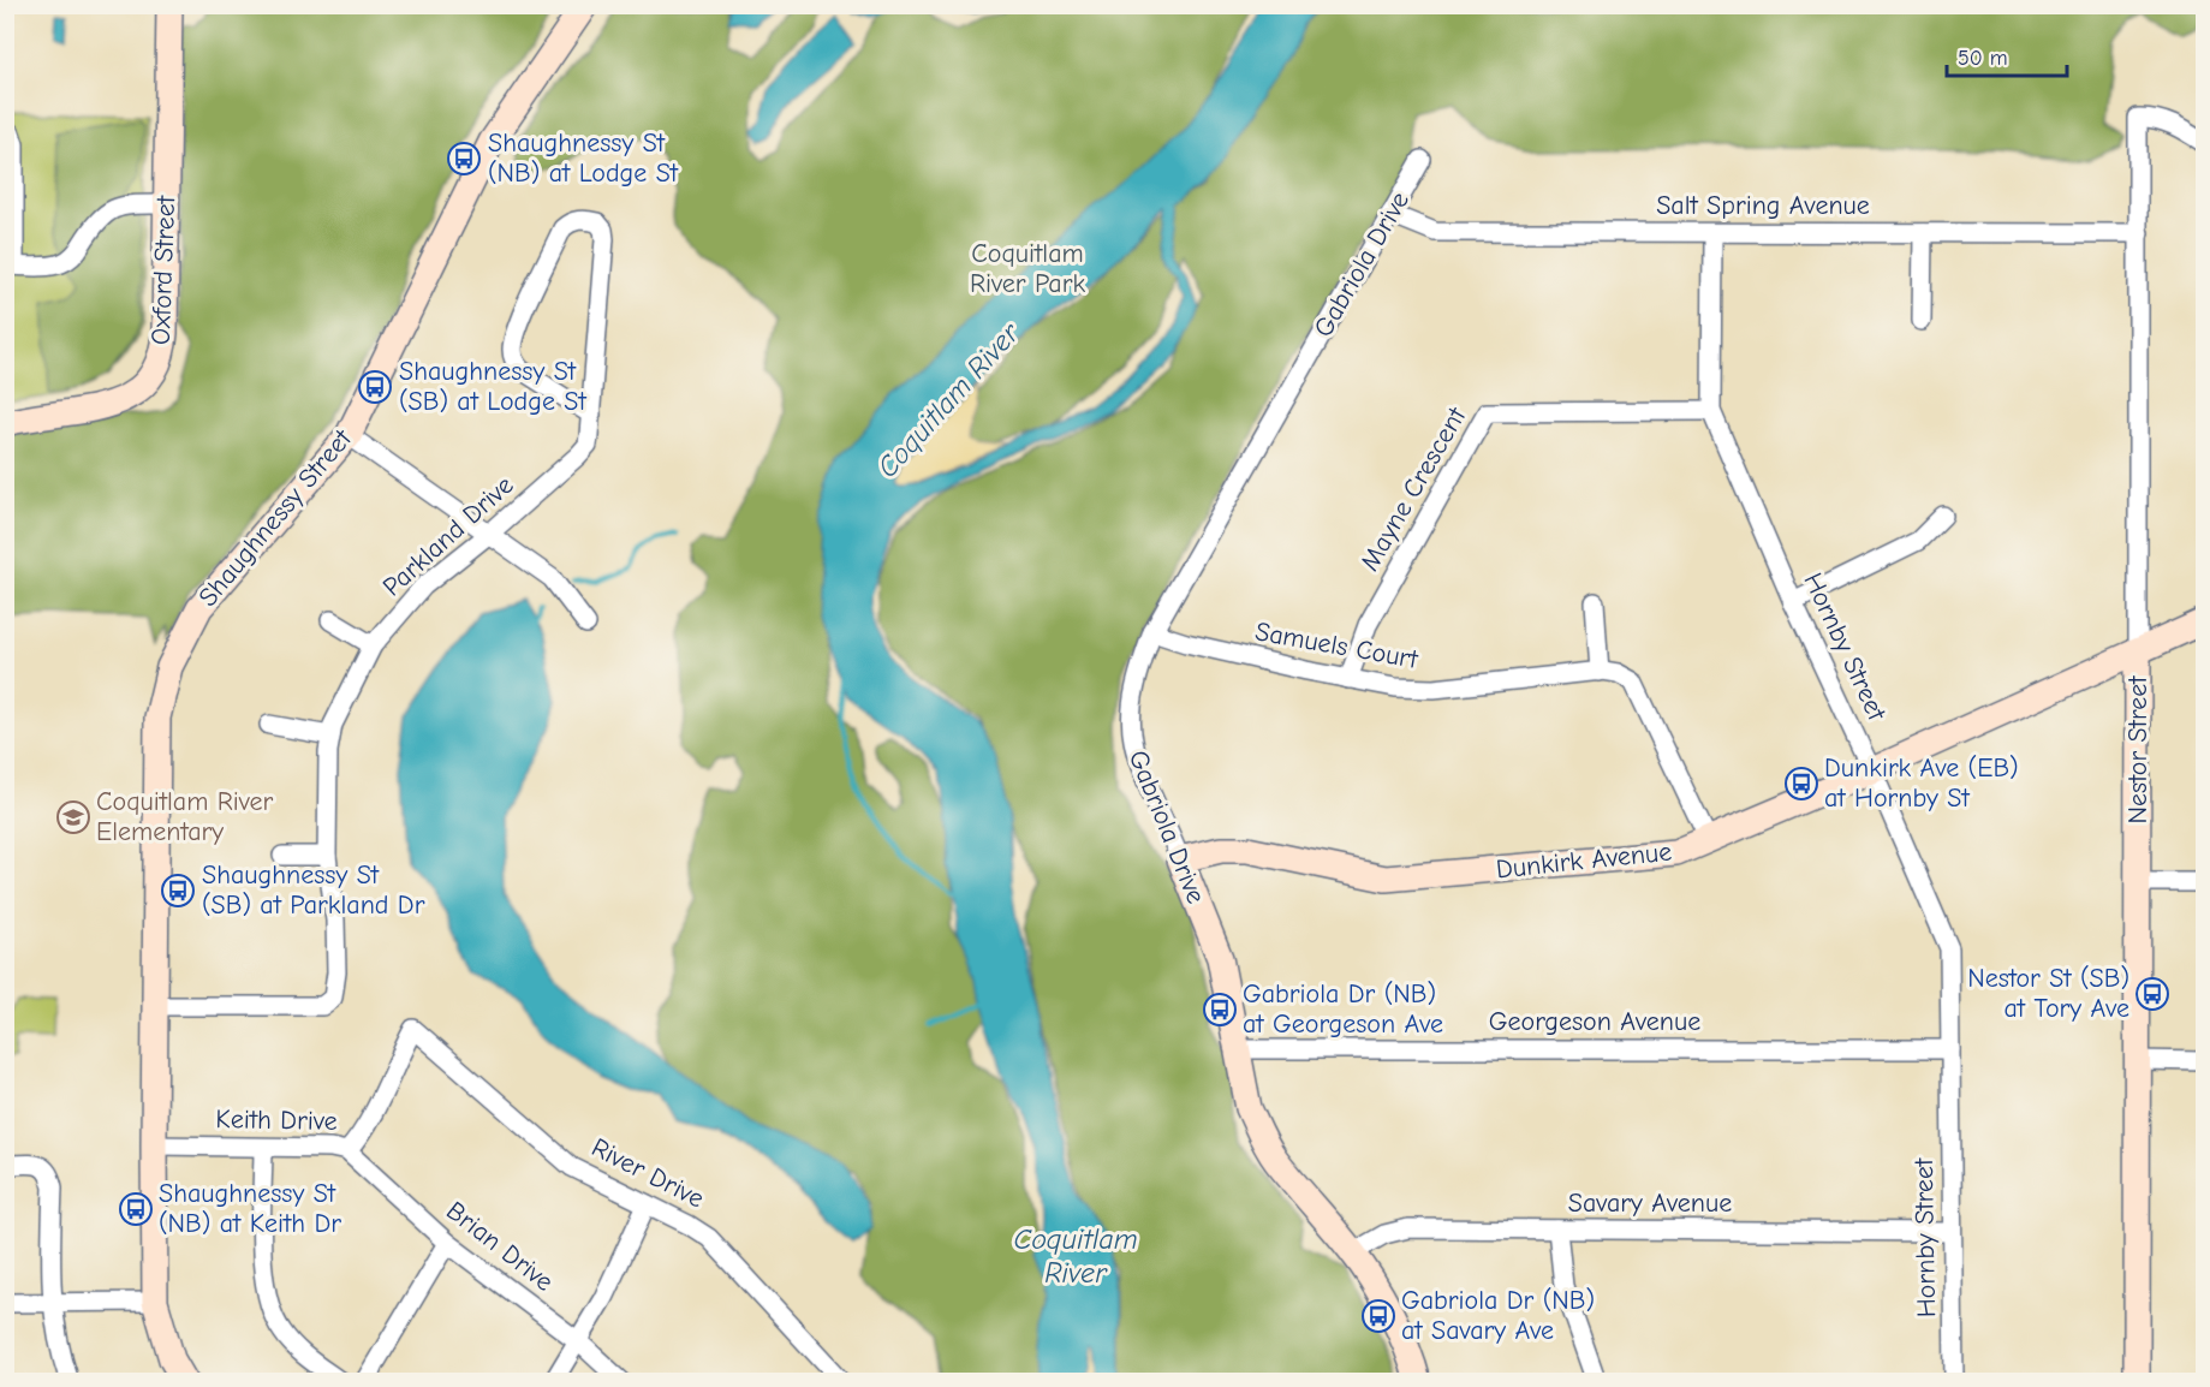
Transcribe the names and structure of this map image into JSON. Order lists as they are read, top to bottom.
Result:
{
  "streets": {
    "street": [
      "Salt Spring Avenue",
      "Gabriola Drive",
      "Oxford Street",
      "Mayne Crescent",
      "Shaughnessy Street",
      "Parkland Drive",
      "Samuels Court",
      "Hornby Street",
      "Nestor Street",
      "Dunkirk Avenue",
      "Georgeson Avenue",
      "Keith Drive",
      "River Drive",
      "Savary Avenue",
      "Brian Drive"
    ]
  },
  "crossings": [
    ["Salt Spring Avenue", "Gabriola Drive"],
    ["Salt Spring Avenue", "Hornby Street"],
    ["Salt Spring Avenue", "Nestor Street"],
    ["Gabriola Drive", "Samuels Court"],
    ["Gabriola Drive", "Dunkirk Avenue"],
    ["Gabriola Drive", "Georgeson Avenue"],
    ["Gabriola Drive", "Savary Avenue"],
    ["Mayne Crescent", "Samuels Court"],
    ["Mayne Crescent", "Hornby Street"],
    ["Shaughnessy Street", "Parkland Drive"],
    ["Shaughnessy Street", "Keith Drive"],
    ["Samuels Court", "Dunkirk Avenue"],
    ["Hornby Street", "Dunkirk Avenue"],
    ["Hornby Street", "Georgeson Avenue"],
    ["Hornby Street", "Savary Avenue"],
    ["Nestor Street", "Dunkirk Avenue"],
    ["Keith Drive", "River Drive"],
    ["Keith Drive", "Brian Drive"]
  ],
  "water": ["Coquitlam River"],
  "parks": ["Coquitlam River Park"],
  "places": {
    "bus stop": [
      "Shaughnessy St (NB) at Lodge St",
      "Shaughnessy St (SB) at Lodge St",
      "Dunkirk Ave (EB) at Hornby St",
      "Shaughnessy St (SB) at Parkland Dr",
      "Nestor St (SB) at Tory Ave",
      "Gabriola Dr (NB) at Georgeson Ave",
      "Shaughnessy St (NB) at Keith Dr",
      "Gabriola Dr (NB) at Savary Ave"
    ],
    "school or university": ["Coquitlam River Elementary"]
  },
  "scale_bar": "50 m"
}
